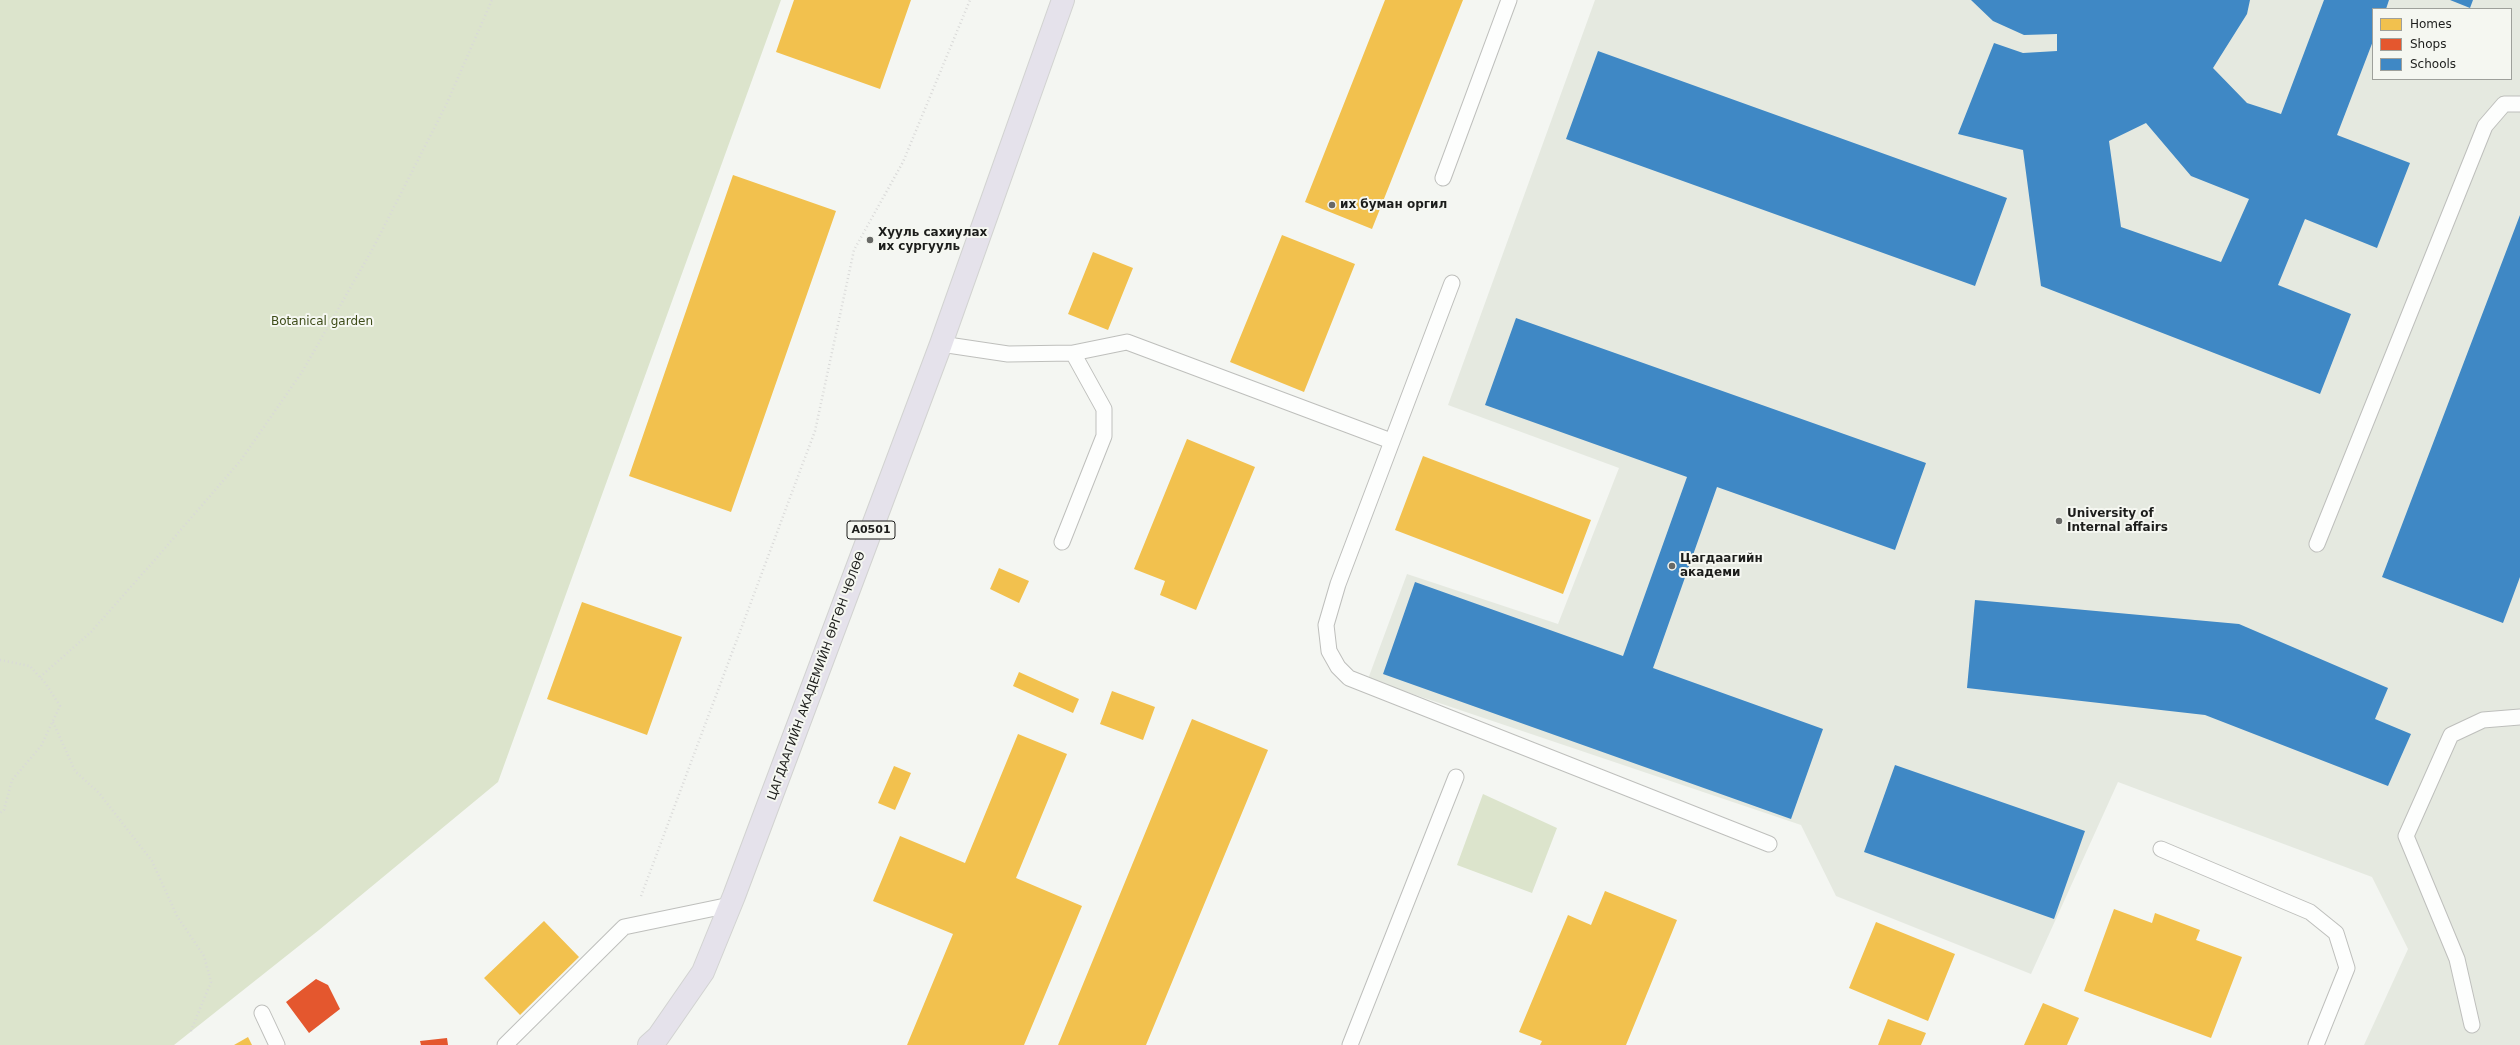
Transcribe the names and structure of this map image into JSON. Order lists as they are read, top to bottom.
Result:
{
  "streets": {
    "highway": ["A0501", "ЦАГДААГИЙН АКАДЕМИЙН ӨРГӨН ЧӨЛӨӨ"]
  },
  "parks": ["Botanical garden"],
  "places": [
    "их буман оргил",
    "Хууль сахиулах их сургууль",
    "University of Internal affairs",
    "Цагдаагийн академи"
  ],
  "legend": ["Homes", "Shops", "Schools"]
}
